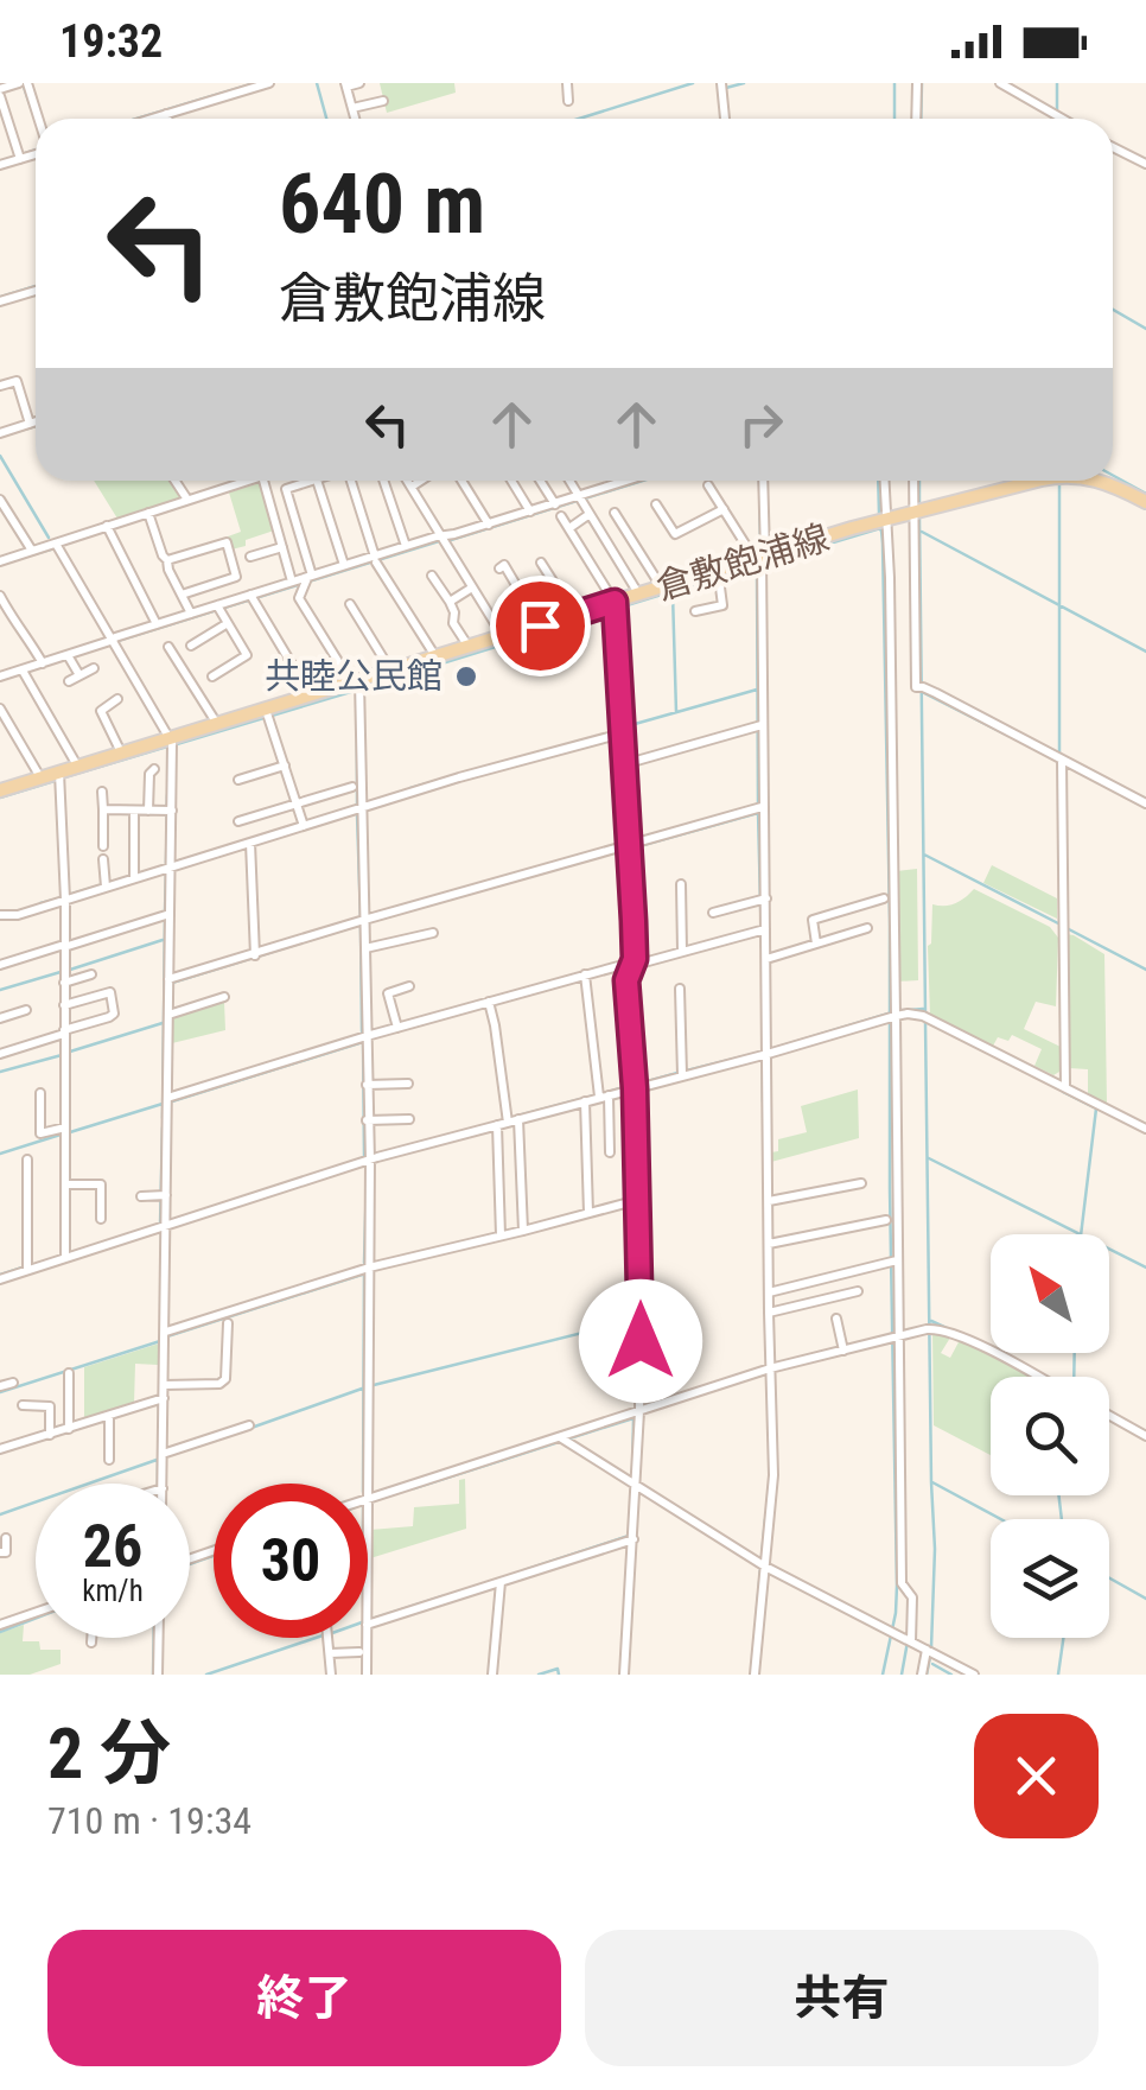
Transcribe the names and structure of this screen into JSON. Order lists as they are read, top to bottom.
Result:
{
  "streets": {
    "main road": ["倉敷飽浦線"]
  },
  "places": ["共睦公民館"],
  "north": "top left",
  "page": {
    "status": "19:32",
    "turn": ["640 m", "倉敷飽浦線"],
    "speed": "26 km/h",
    "limit": "30",
    "heading": ["2 分", "710 m · 19:34"],
    "buttons": ["終了", "共有"]
  }
}
